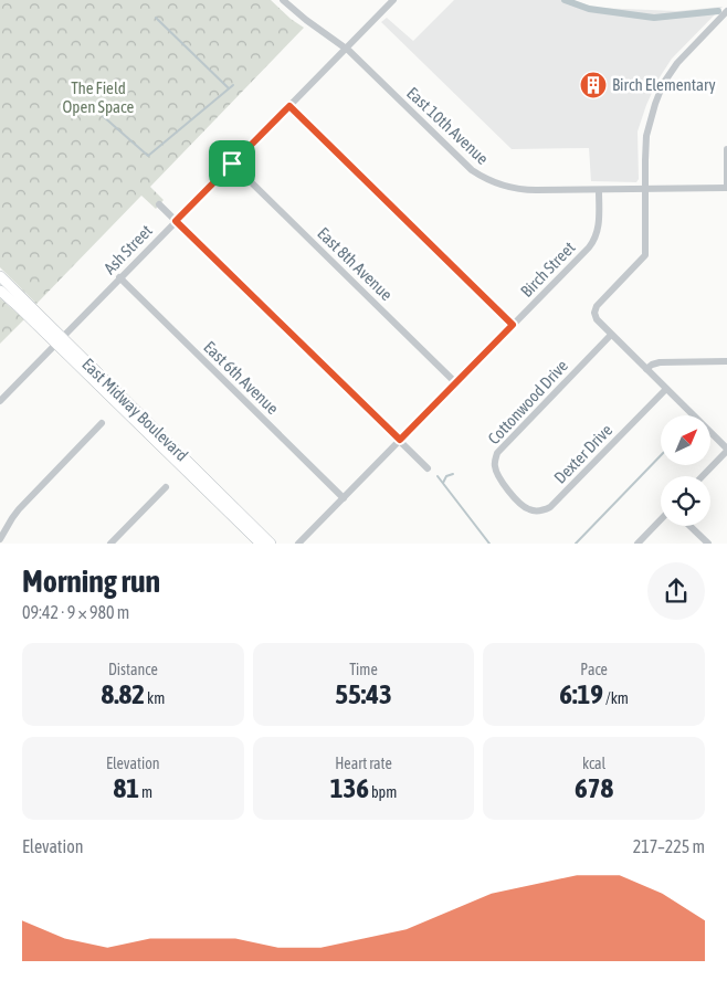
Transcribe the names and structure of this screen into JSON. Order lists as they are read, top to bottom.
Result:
{
  "streets": {
    "main road": ["East Midway Boulevard"],
    "street": [
      "East 10th Avenue",
      "Ash Street",
      "East 8th Avenue",
      "Birch Street",
      "East 6th Avenue",
      "Cottonwood Drive",
      "Dexter Drive"
    ]
  },
  "crossings": [
    ["East 10th Avenue", "Ash Street"],
    ["East 10th Avenue", "Birch Street"],
    ["Ash Street", "East 8th Avenue"],
    ["Ash Street", "East 6th Avenue"],
    ["Ash Street", "East Midway Boulevard"],
    ["East 8th Avenue", "Birch Street"],
    ["Birch Street", "East 6th Avenue"],
    ["Cottonwood Drive", "Dexter Drive"]
  ],
  "parks": ["The Field Open Space"],
  "places": {
    "building": ["Birch Elementary"]
  },
  "north": "top right",
  "page": {
    "heading": ["Morning run", "09:42 · 9 × 980 m"],
    "stats": [
      ["Distance", "8.82 km"],
      ["Time", "55:43"],
      ["Pace", "6:19 /km"],
      ["Elevation", "81 m"],
      ["Heart rate", "136 bpm"],
      ["kcal", "678"]
    ],
    "chart": ["Elevation", "217–225 m"]
  }
}
